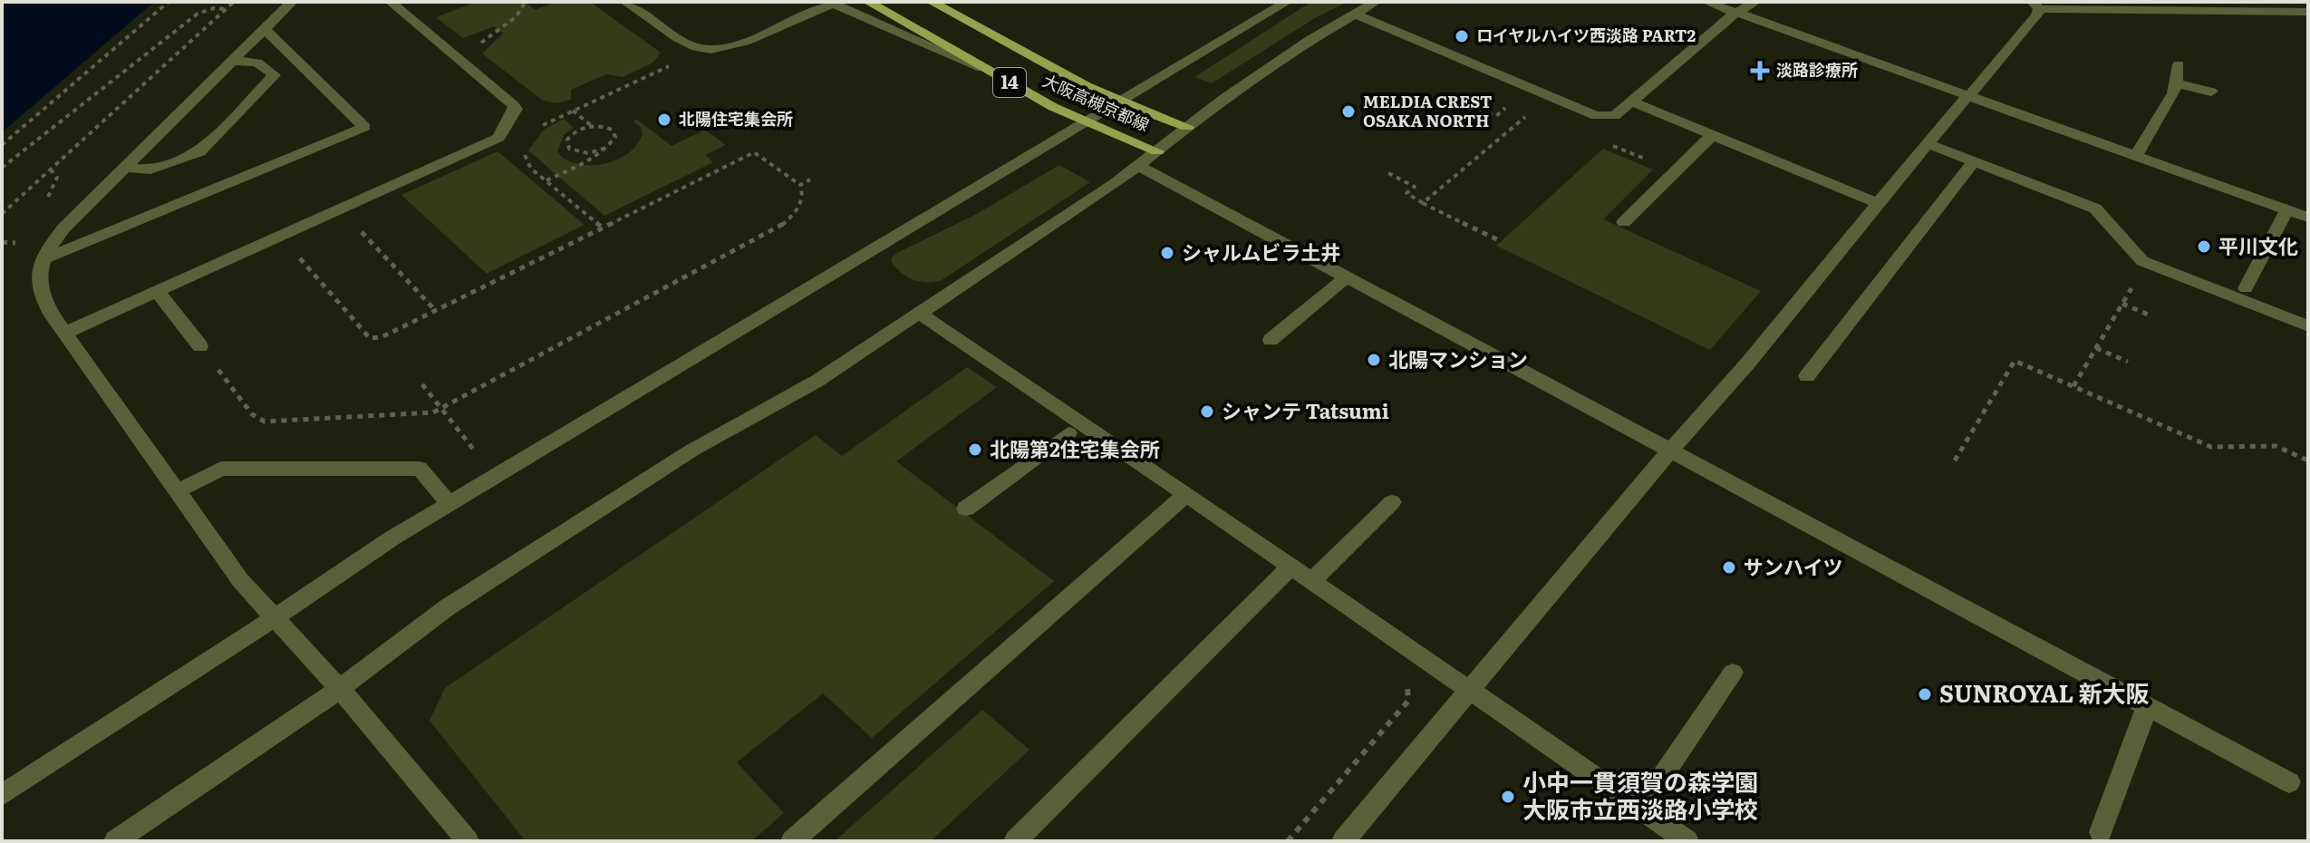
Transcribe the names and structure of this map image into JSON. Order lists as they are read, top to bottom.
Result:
{
  "streets": {
    "main road": ["14", "大阪高槻京都線"]
  },
  "places": {
    "other": [
      "ロイヤルハイツ西淡路 PART2",
      "MELDIA CREST OSAKA NORTH",
      "北陽住宅集会所",
      "平川文化",
      "シャルムビラ土井",
      "北陽マンション",
      "シャンテ Tatsumi",
      "北陽第2住宅集会所",
      "サンハイツ",
      "SUNROYAL 新大阪",
      "小中一貫須賀の森学園 大阪市立西淡路小学校"
    ],
    "health": ["淡路診療所"]
  }
}
